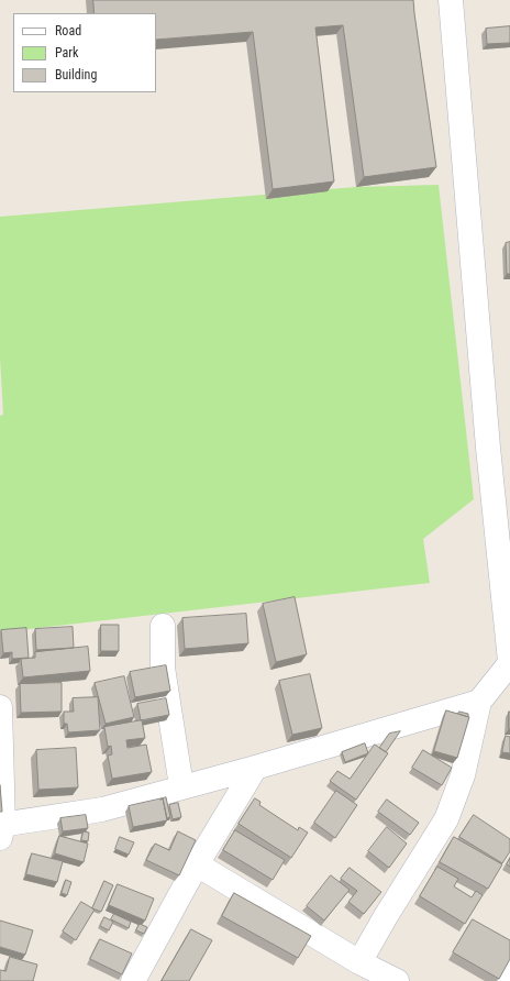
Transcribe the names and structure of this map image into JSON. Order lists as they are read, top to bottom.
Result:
{
  "legend": ["Road", "Park", "Building"]
}
